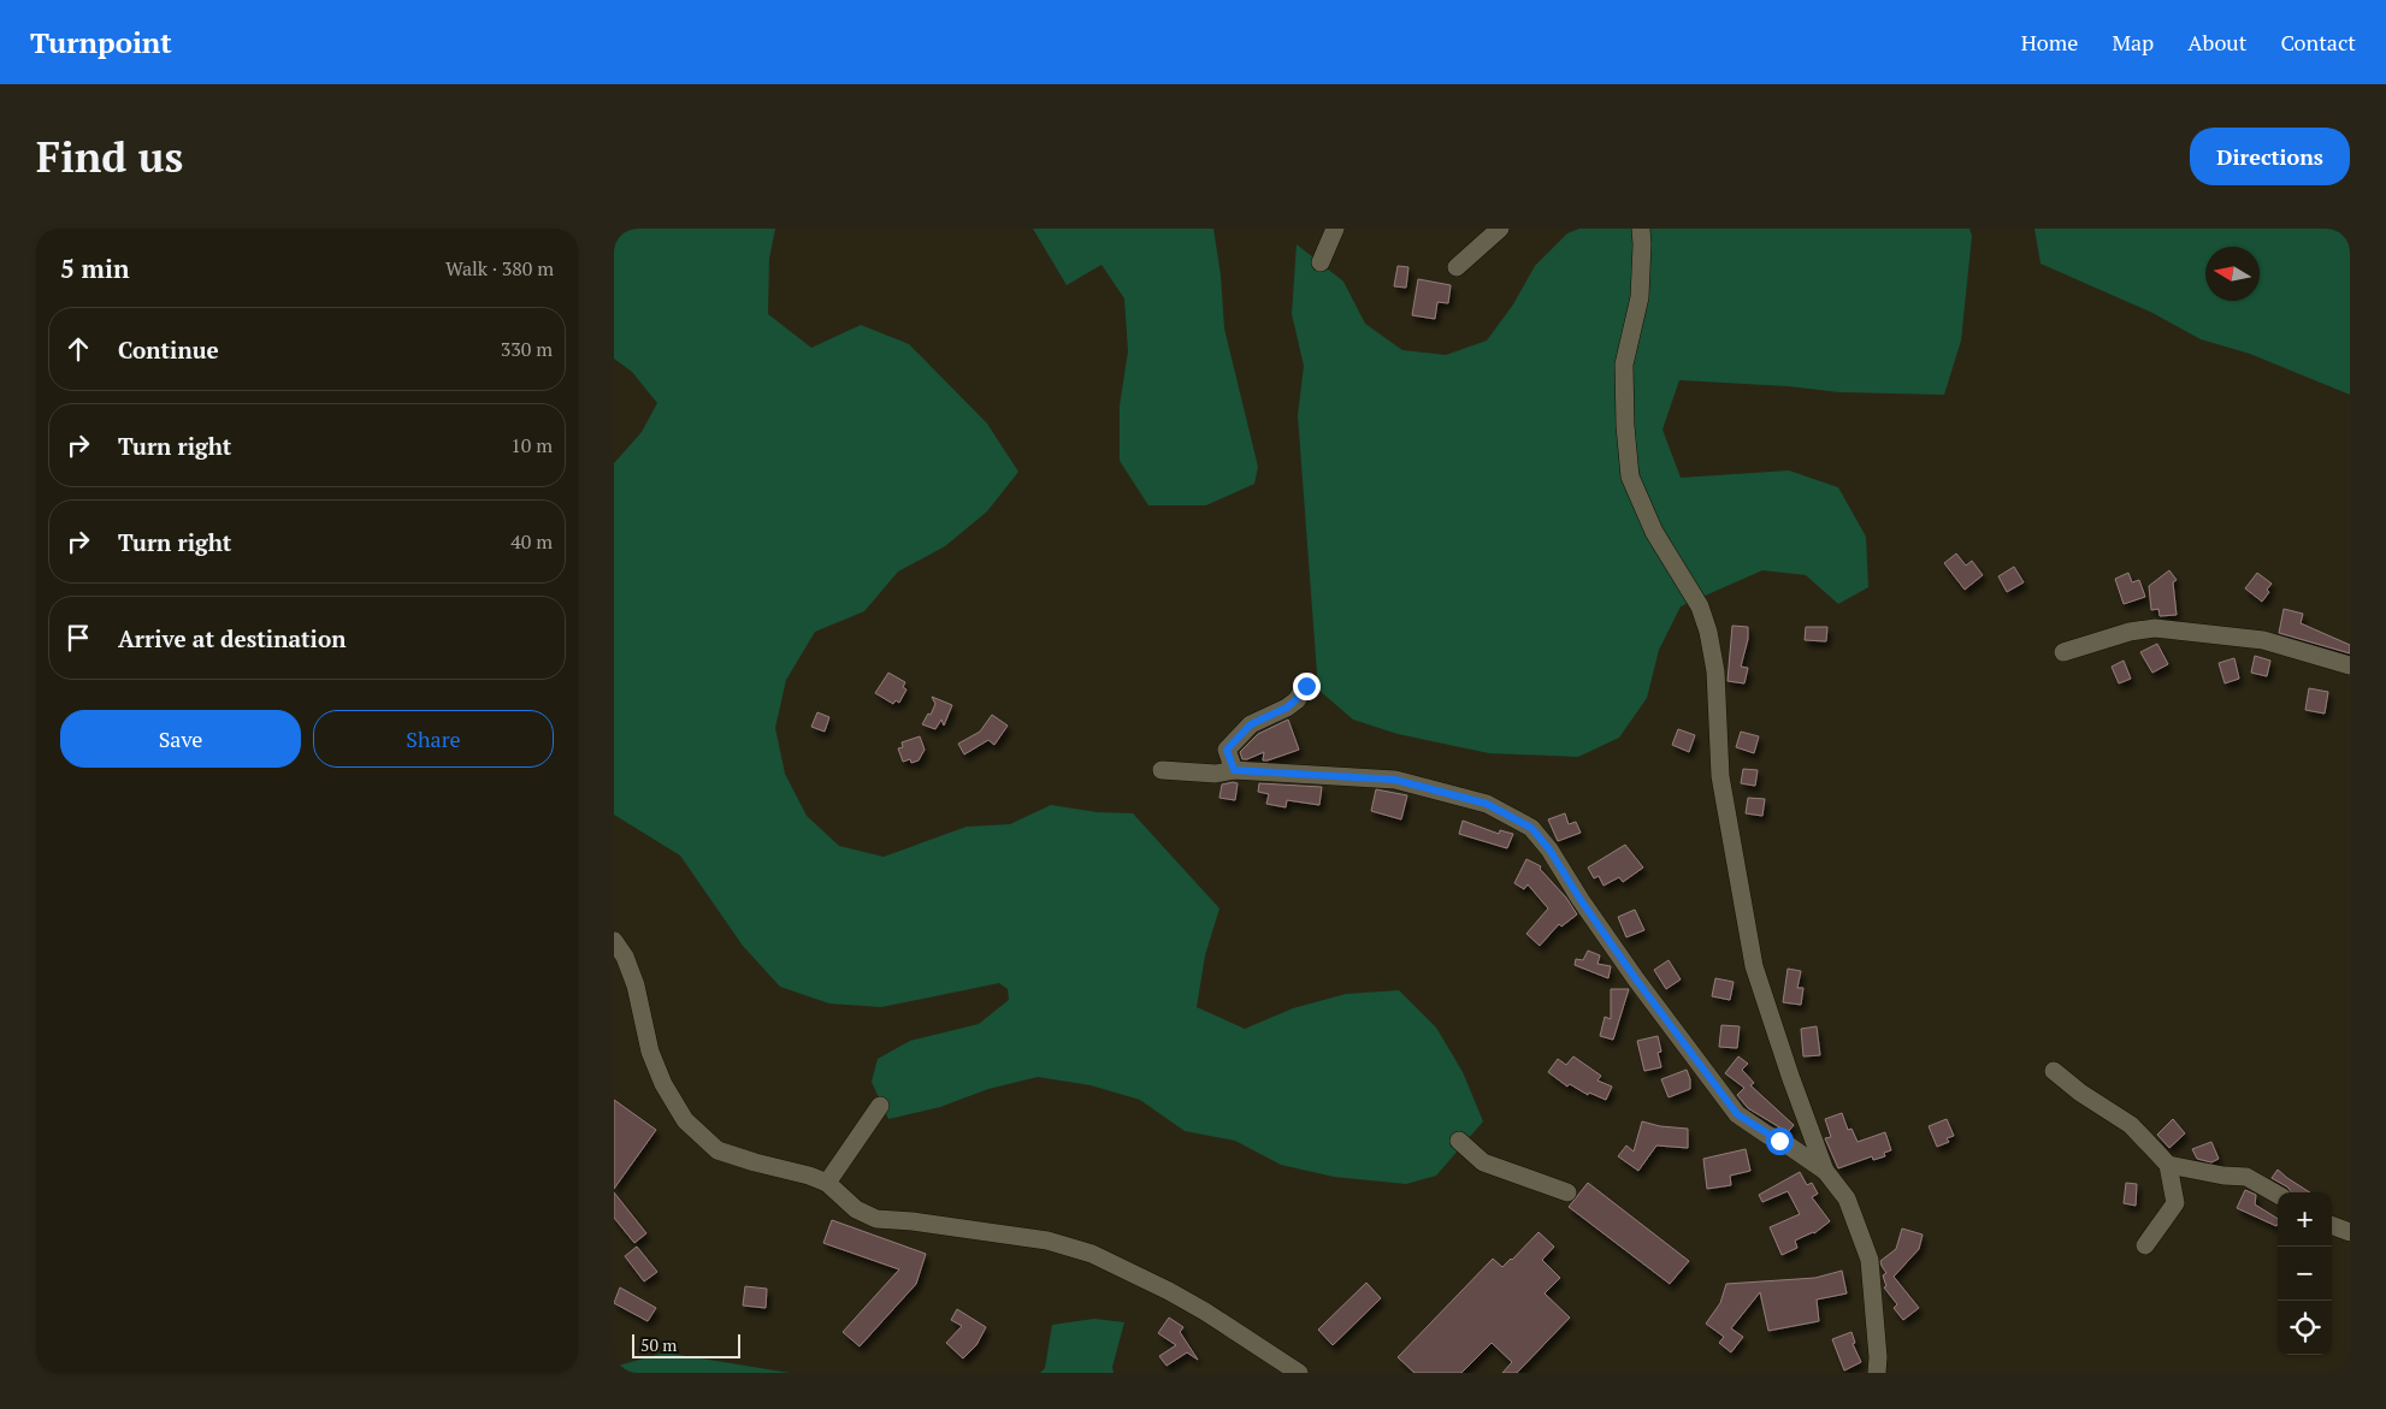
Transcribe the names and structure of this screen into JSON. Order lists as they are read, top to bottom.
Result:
{
  "scale_bar": "50 m",
  "north": "left",
  "page": {
    "header": "Turnpoint",
    "nav": [
      "Home",
      "Map",
      "About",
      "Contact"
    ],
    "buttons": [
      "Directions",
      ["Save", "Share"]
    ],
    "title": "Find us",
    "heading": ["5 min", "Walk · 380 m"],
    "list": [
      ["Continue", "330 m"],
      ["Turn right", "10 m"],
      ["Turn right", "40 m"],
      "Arrive at destination"
    ],
    "map_buttons": ["+", "−"],
    "scale": "50 m"
  }
}
